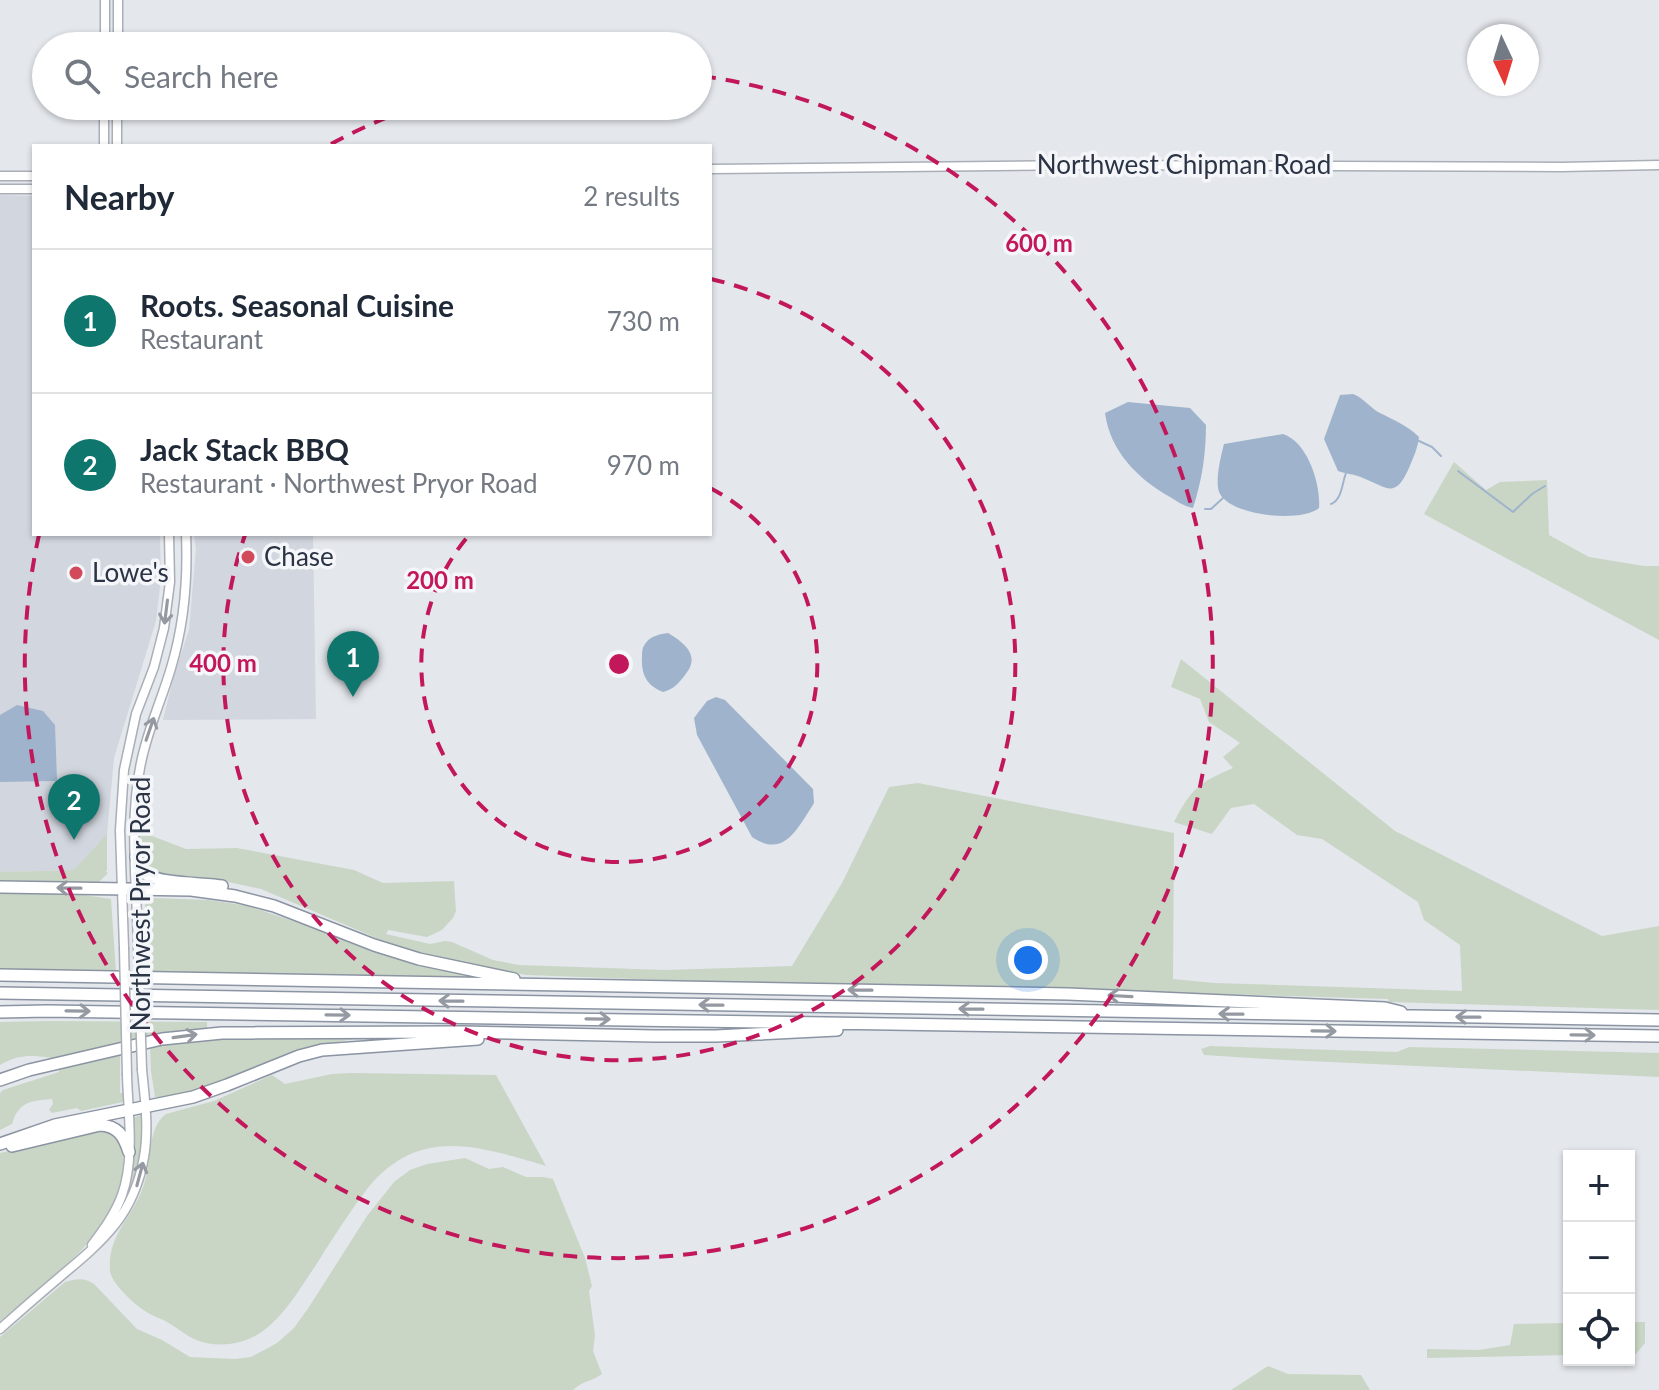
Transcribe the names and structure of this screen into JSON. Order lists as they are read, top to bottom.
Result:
{
  "streets": {
    "main road": ["Northwest Chipman Road", "Northwest Pryor Road"]
  },
  "places": ["Chase", "Lowe's"],
  "north": "bottom",
  "page": {
    "search": "Search here",
    "heading": ["Nearby", "2 results"],
    "list": [
      {
        "mark": "1",
        "name": "Roots. Seasonal Cuisine",
        "note": "Restaurant",
        "value": "730 m"
      },
      {
        "mark": "2",
        "name": "Jack Stack BBQ",
        "note": "Restaurant · Northwest Pryor Road",
        "value": "970 m"
      }
    ],
    "pins": ["1", "2"],
    "map_buttons": ["+", "−"]
  },
  "rings": ["600 m", "200 m", "400 m"]
}
